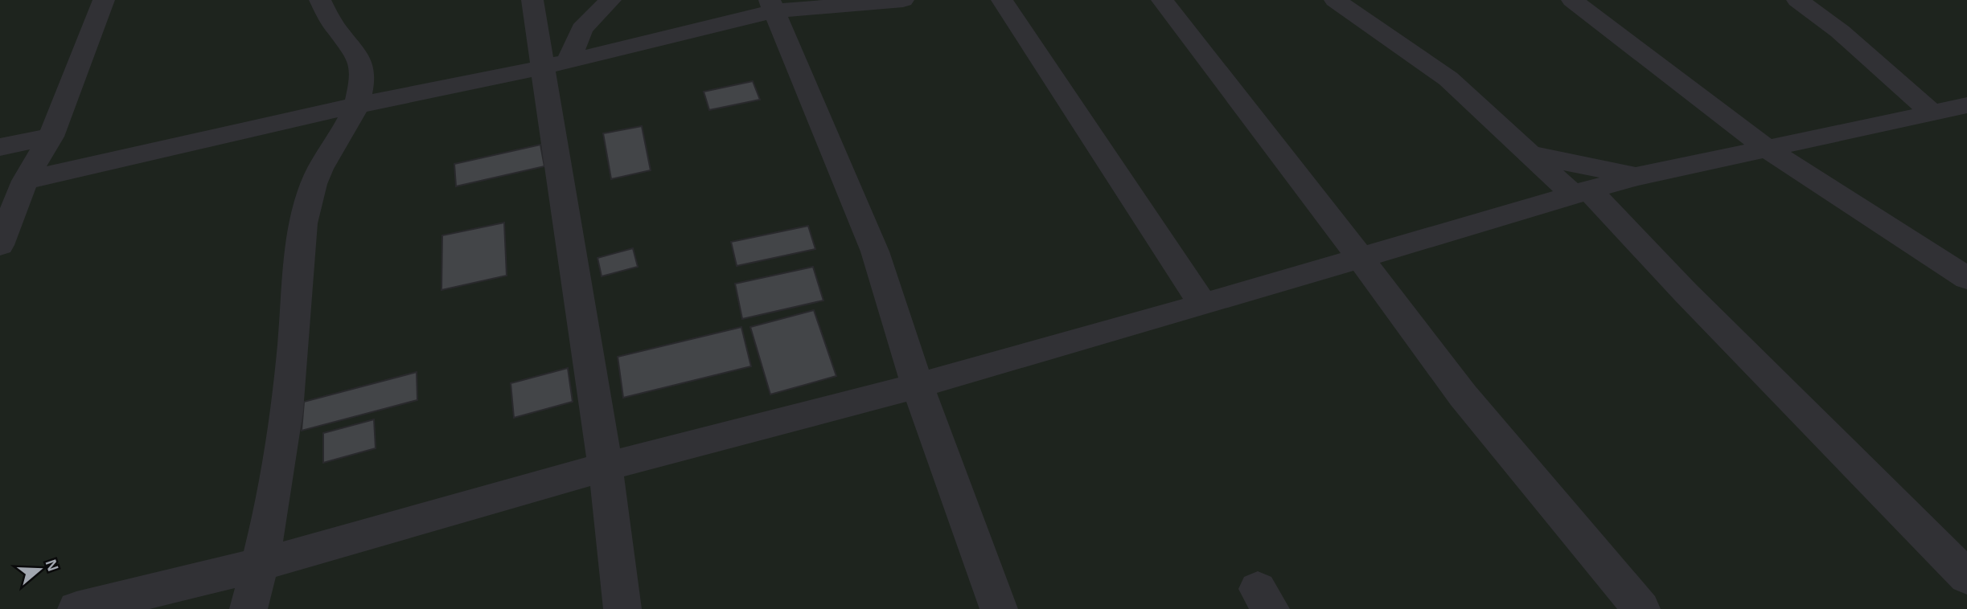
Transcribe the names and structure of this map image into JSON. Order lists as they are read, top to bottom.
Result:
{
  "north": "right"
}
